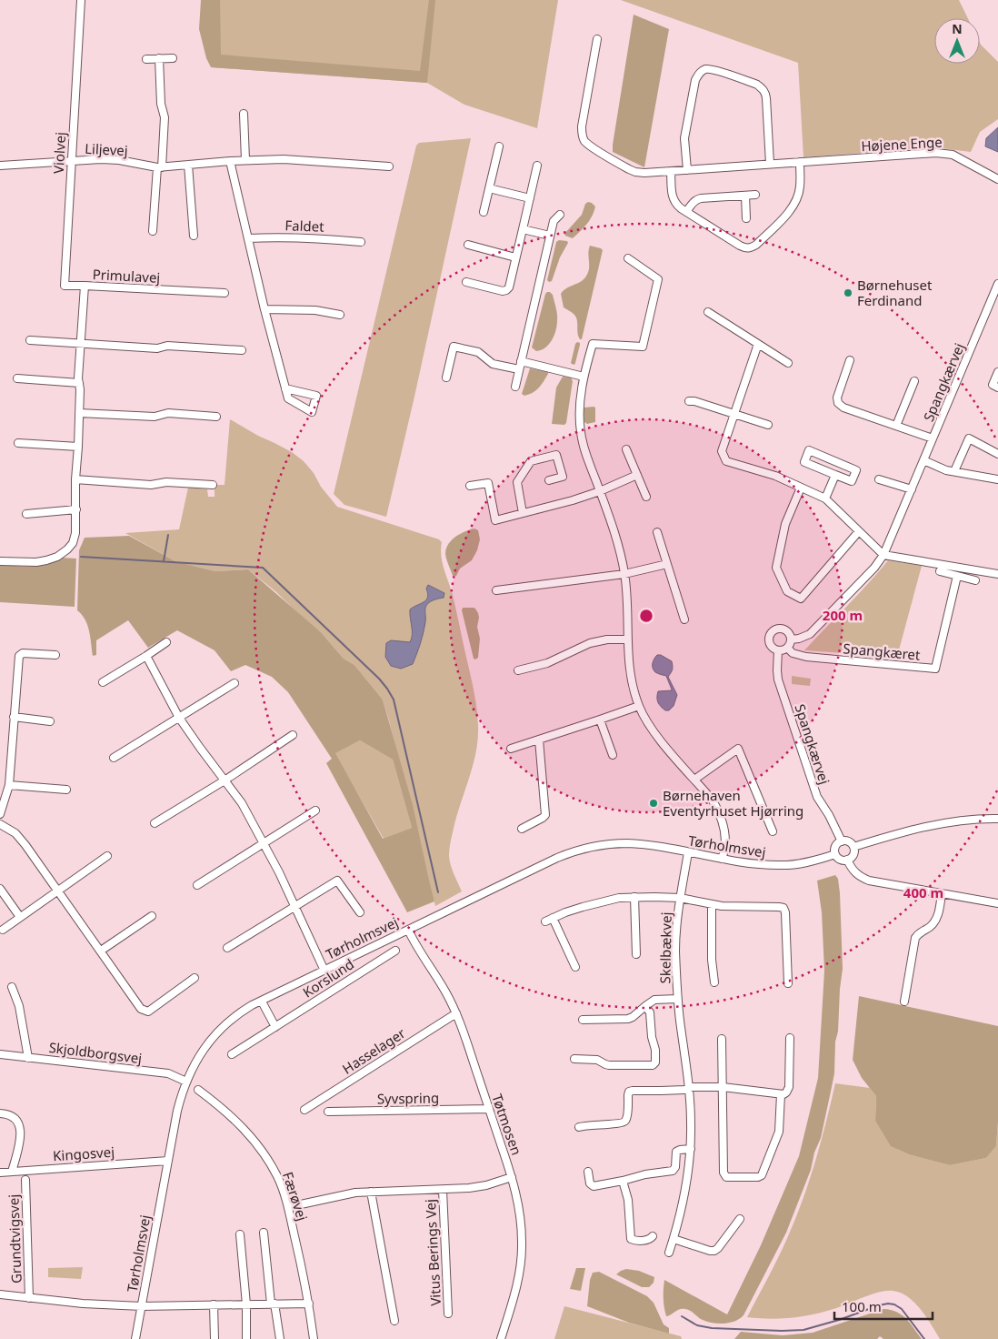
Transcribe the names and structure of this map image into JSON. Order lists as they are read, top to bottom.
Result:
{
  "streets": {
    "street": [
      "Højene Enge",
      "Liljevej",
      "Violvej",
      "Faldet",
      "Primulavej",
      "Spangkærvej",
      "Spangkæret",
      "Tørholmsvej",
      "Skelbækvej",
      "Korslund",
      "Hasselager",
      "Skjoldborgsvej",
      "Syvspring",
      "Tøtmosen",
      "Kingosvej",
      "Færøvej",
      "Grundtvigsvej",
      "Vitus Berings Vej"
    ]
  },
  "crossings": [
    ["Liljevej", "Violvej"],
    ["Violvej", "Primulavej"],
    ["Spangkærvej", "Spangkæret"],
    ["Spangkærvej", "Tørholmsvej"],
    ["Tørholmsvej", "Skelbækvej"],
    ["Tørholmsvej", "Skjoldborgsvej"],
    ["Tørholmsvej", "Tøtmosen"],
    ["Tørholmsvej", "Kingosvej"],
    ["Tørholmsvej", "Grundtvigsvej"],
    ["Hasselager", "Tøtmosen"],
    ["Syvspring", "Tøtmosen"],
    ["Færøvej", "Grundtvigsvej"]
  ],
  "places": ["Børnehuset Ferdinand", "Børnehaven Eventyrhuset Hjørring"],
  "scale_bar": "100 m",
  "north": "top",
  "rings": ["200 m", "400 m"]
}
